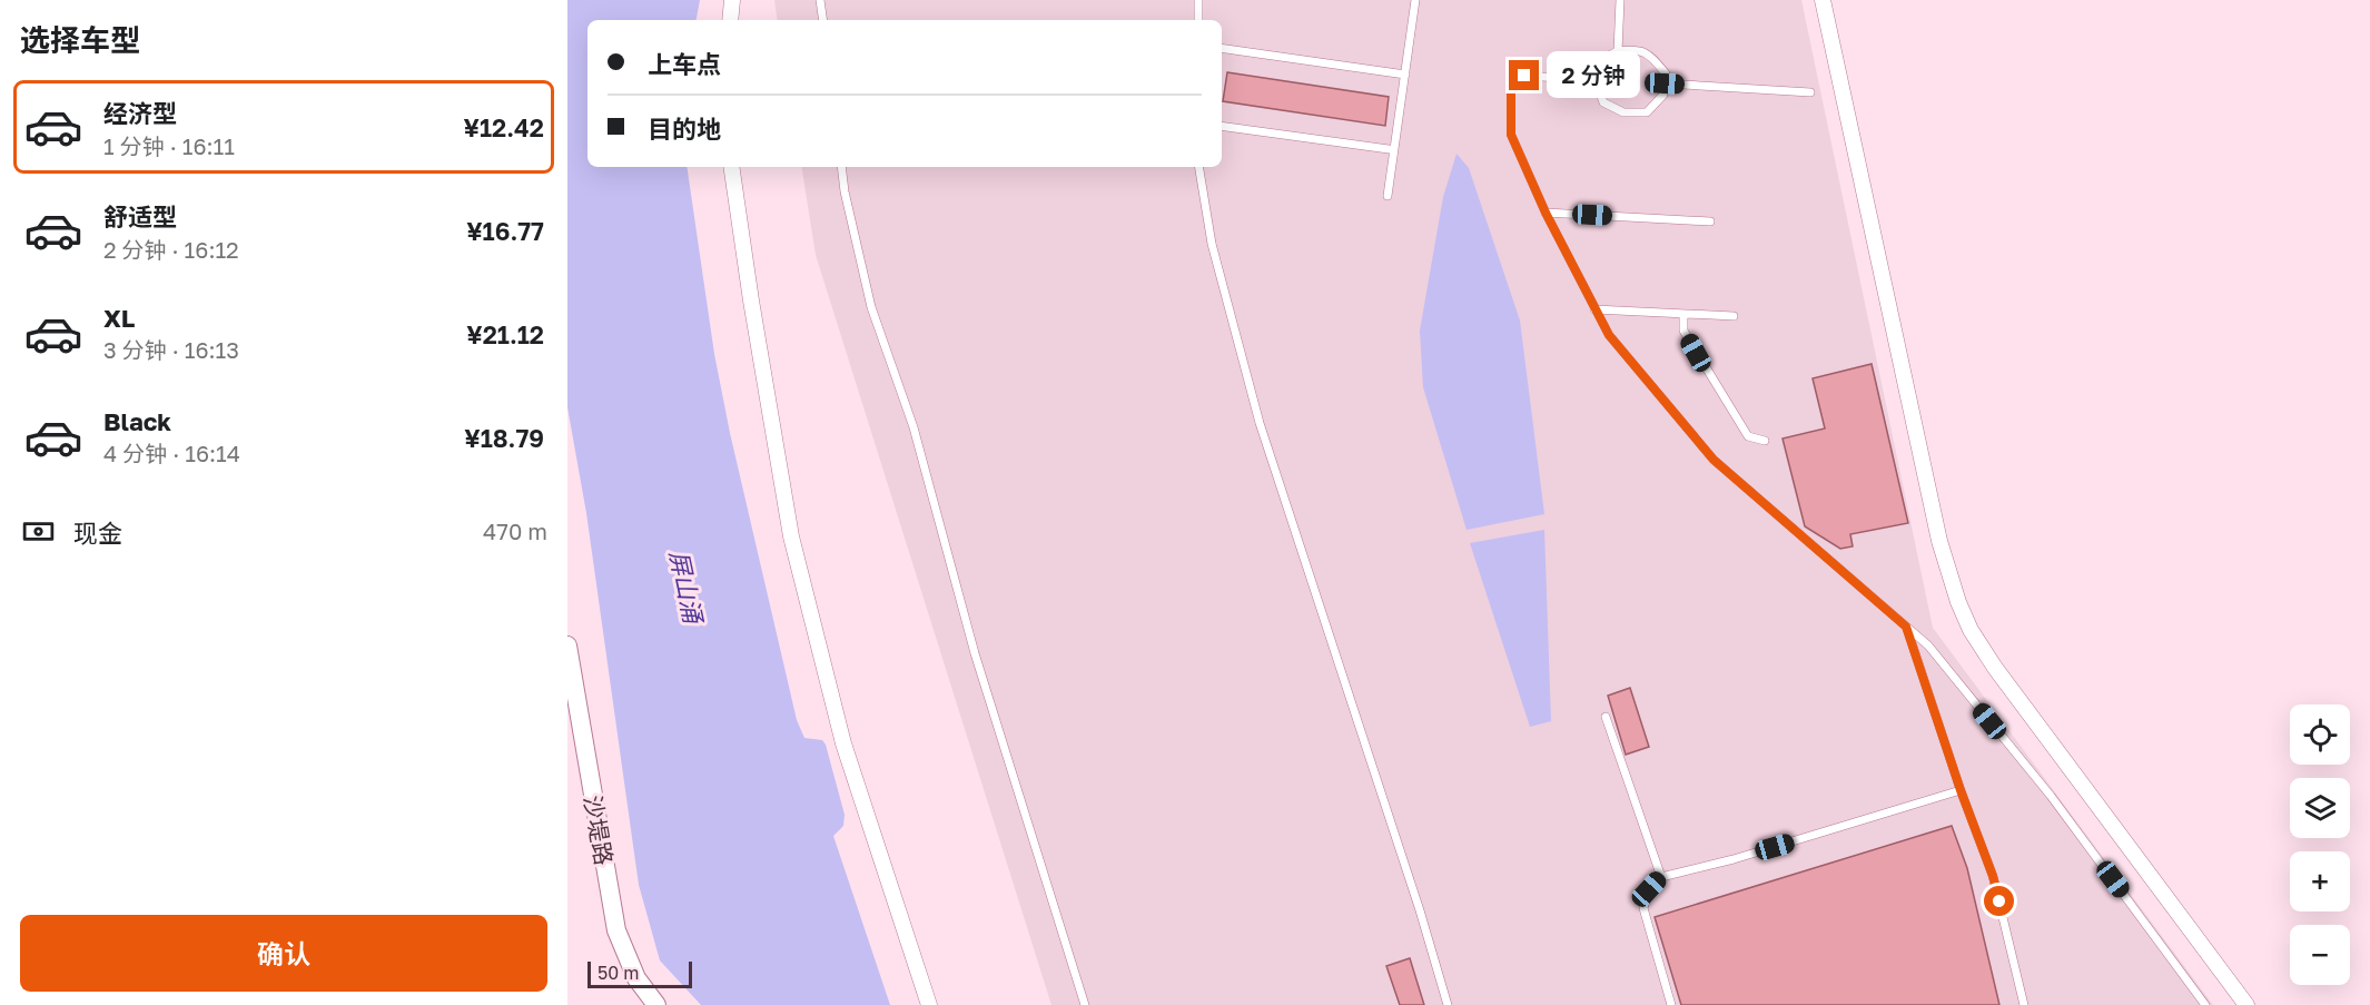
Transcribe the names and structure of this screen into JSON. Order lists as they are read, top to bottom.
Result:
{
  "streets": {
    "street": ["沙堤路"]
  },
  "water": ["屏山涌"],
  "scale_bar": "50 m",
  "page": {
    "heading": "选择车型",
    "banner": ["上车点", "目的地"],
    "bubble": "2 分钟",
    "list": [
      {
        "name": "经济型",
        "note": "1 分钟 · 16:11",
        "value": "¥12.42"
      },
      {
        "name": "舒适型",
        "note": "2 分钟 · 16:12",
        "value": "¥16.77"
      },
      {
        "name": "XL",
        "note": "3 分钟 · 16:13",
        "value": "¥21.12"
      },
      {
        "name": "Black",
        "note": "4 分钟 · 16:14",
        "value": "¥18.79"
      }
    ],
    "pay": ["现金", "470 m"],
    "map_buttons": ["+", "−"],
    "buttons": "确认",
    "scale": "50 m"
  }
}
